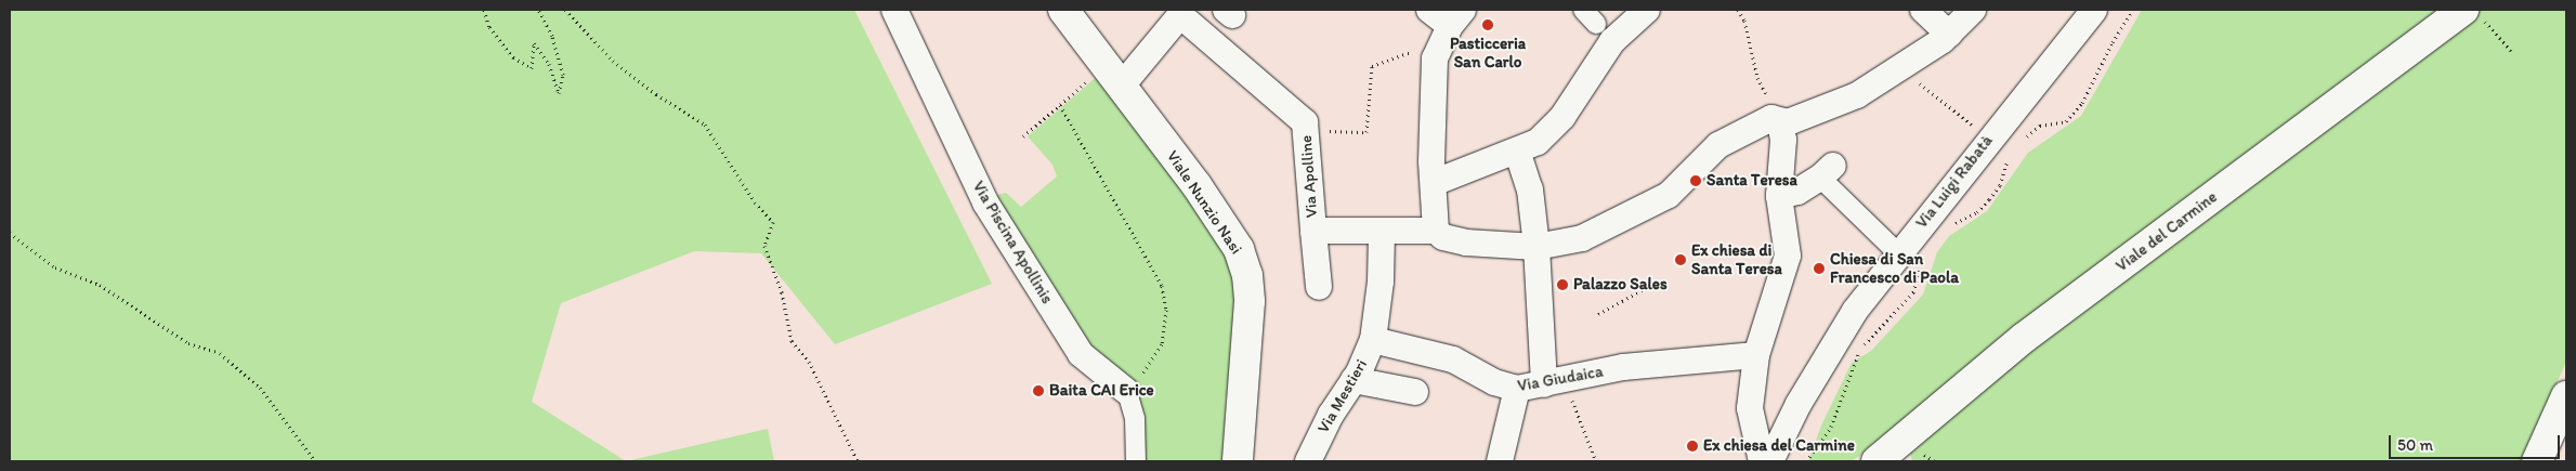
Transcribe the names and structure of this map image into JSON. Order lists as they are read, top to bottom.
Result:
{
  "streets": {
    "street": [
      "Via Apolline",
      "Via Luigi Rabatà",
      "Viale Nunzio Nasi",
      "Viale del Carmine",
      "Via Piscina Apollinis",
      "Via Giudaica",
      "Via Mestieri"
    ]
  },
  "crossings": [
    ["Via Apolline", "Viale Nunzio Nasi"],
    ["Via Apolline", "Via Mestieri"],
    ["Via Giudaica", "Via Mestieri"]
  ],
  "places": [
    "Pasticceria San Carlo",
    "Santa Teresa",
    "Ex chiesa di Santa Teresa",
    "Chiesa di San Francesco di Paola",
    "Palazzo Sales",
    "Baita CAI Erice",
    "Ex chiesa del Carmine"
  ],
  "scale_bar": "50 m"
}
